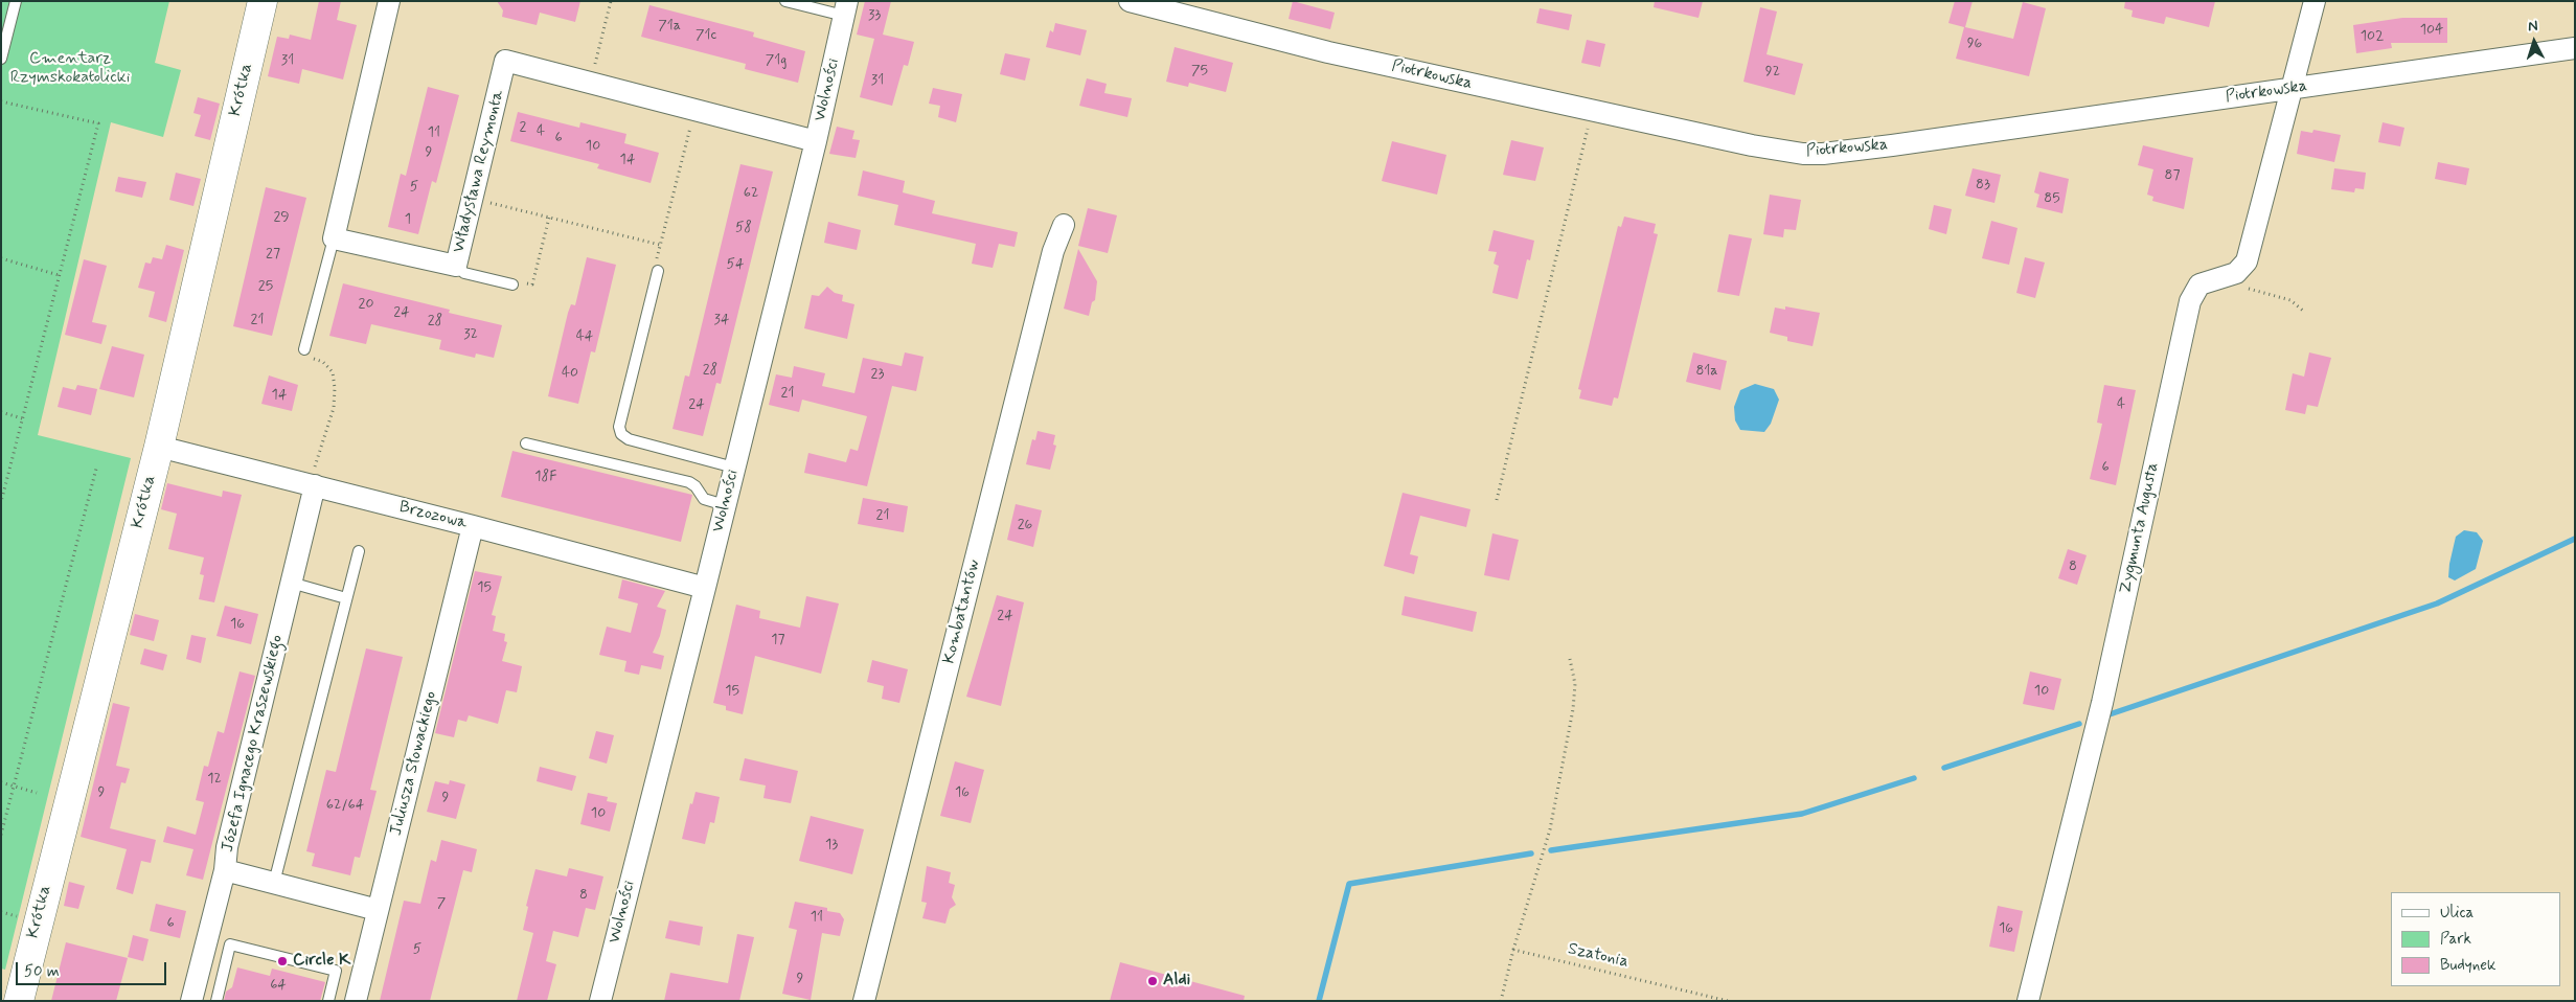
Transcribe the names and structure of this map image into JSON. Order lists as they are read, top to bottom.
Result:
{
  "streets": {
    "street": [
      "Piotrkowska",
      "Krótka",
      "Wolności",
      "Władysława Reymonta",
      "Brzozowa",
      "Zygmunta Augusta",
      "Kombatantów",
      "Józefa Ignacego Kraszewskiego",
      "Juliusza Słowackiego"
    ],
    "path": ["Szatonia"]
  },
  "crossings": [
    ["Krótka", "Brzozowa"],
    ["Wolności", "Władysława Reymonta"],
    ["Wolności", "Brzozowa"],
    ["Brzozowa", "Józefa Ignacego Kraszewskiego"],
    ["Brzozowa", "Juliusza Słowackiego"]
  ],
  "parks": ["Cmentarz Rzymskokatolicki"],
  "places": ["Circle K", "Aldi"],
  "house_numbers": [
    "33",
    "71a",
    "104",
    "71c",
    "102",
    "96",
    "31",
    "71g",
    "75",
    "92",
    "31",
    "2",
    "4",
    "11",
    "6",
    "10",
    "9",
    "14",
    "87",
    "83",
    "5",
    "62",
    "85",
    "29",
    "1",
    "58",
    "27",
    "54",
    "25",
    "20",
    "24",
    "21",
    "34",
    "28",
    "32",
    "44",
    "28",
    "81a",
    "40",
    "23",
    "21",
    "14",
    "24",
    "4",
    "6",
    "18F",
    "21",
    "26",
    "8",
    "15",
    "24",
    "16",
    "17",
    "15",
    "10",
    "12",
    "9",
    "16",
    "9",
    "62/64",
    "10",
    "13",
    "8",
    "7",
    "11",
    "6",
    "16",
    "5",
    "9",
    "64"
  ],
  "legend": ["Ulica", "Park", "Budynek"],
  "scale_bar": "50 m",
  "north": "top"
}
